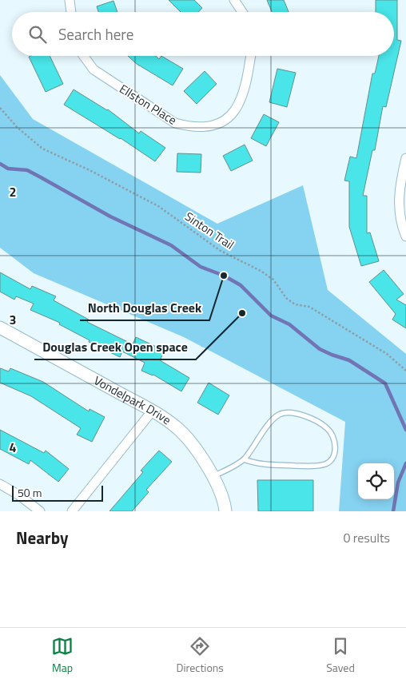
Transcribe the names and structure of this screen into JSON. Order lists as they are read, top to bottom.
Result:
{
  "streets": {
    "street": ["Ellston Place", "Vondelpark Drive"],
    "path": ["Sinton Trail"]
  },
  "places": ["North Douglas Creek", "Douglas Creek Open space"],
  "scale_bar": "50 m",
  "page": {
    "search": "Search here",
    "scale": "50 m",
    "heading": ["Nearby", "0 results"],
    "nav": ["Map", "Directions", "Saved"]
  },
  "grid": {
    "rows": ["2", "3", "4"]
  }
}
